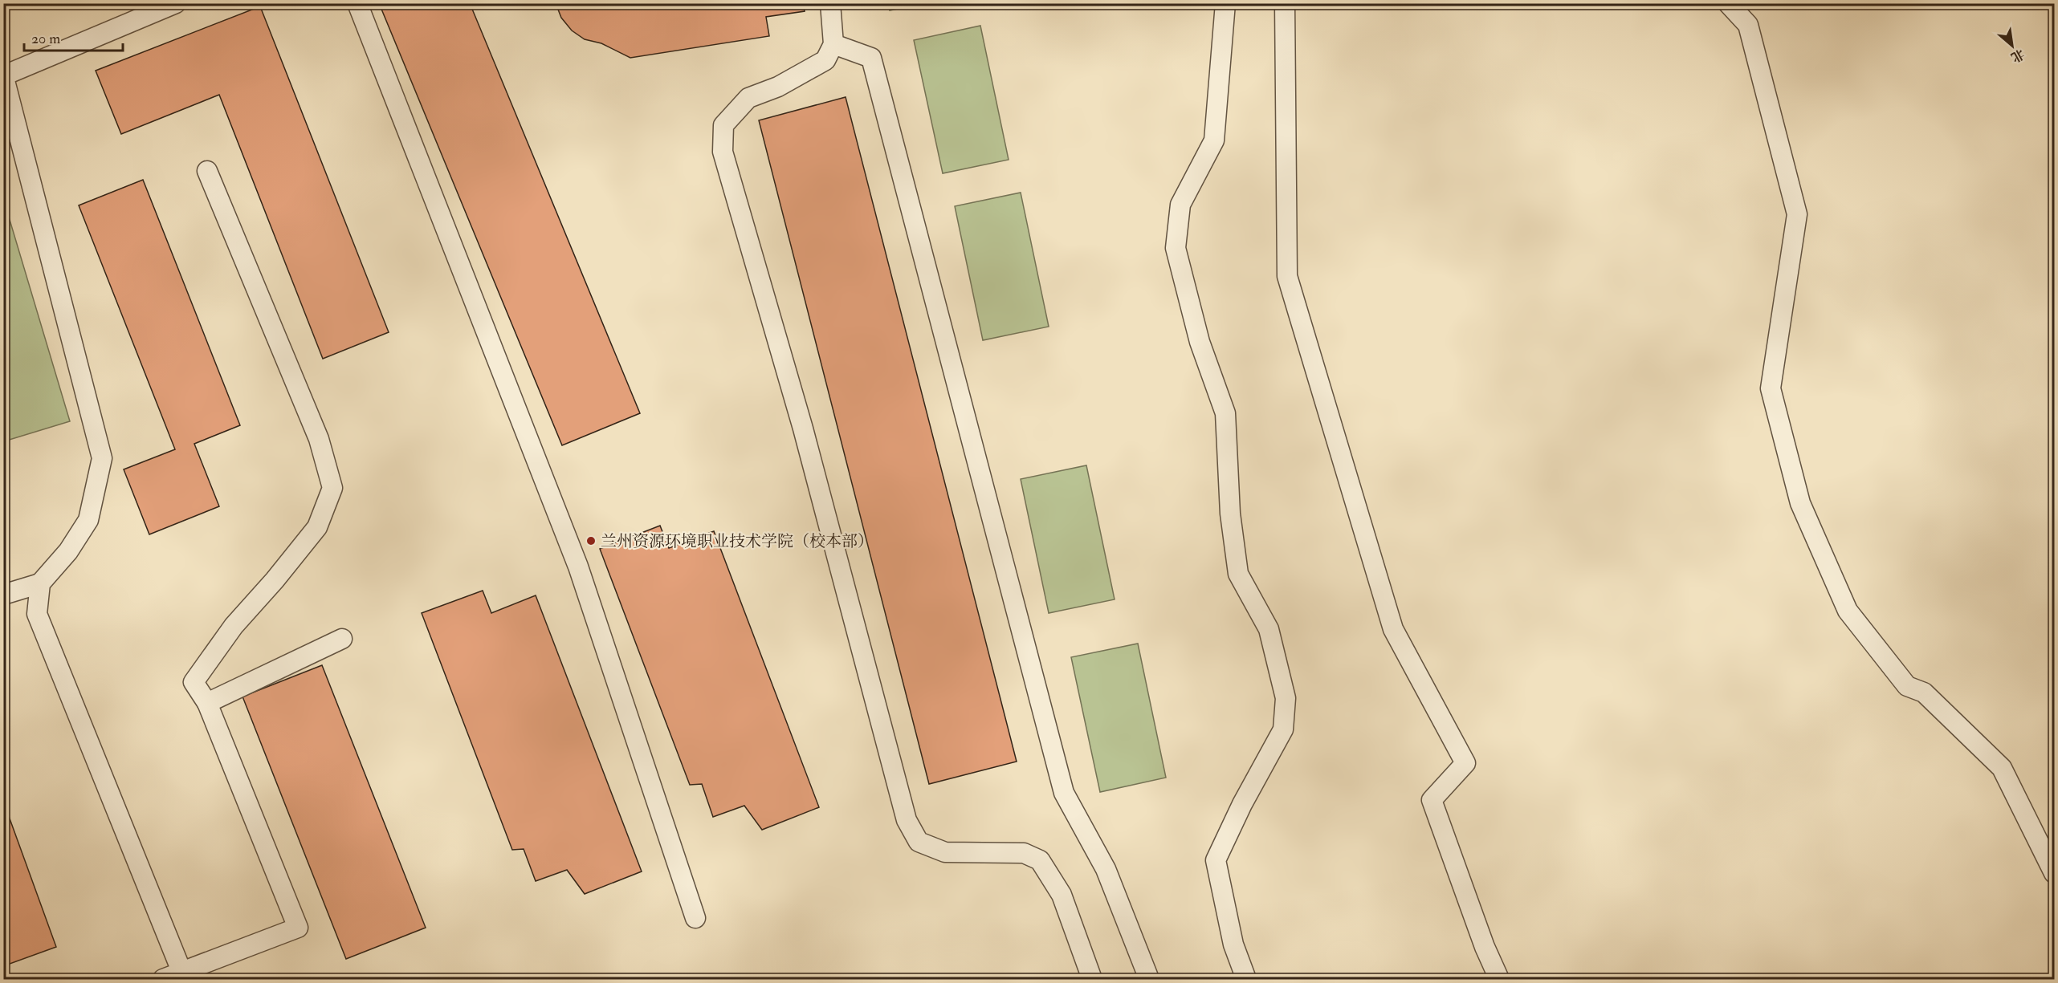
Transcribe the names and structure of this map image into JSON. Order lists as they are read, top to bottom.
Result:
{
  "places": ["兰州资源环境职业技术学院（校本部）"],
  "scale_bar": "20 m",
  "north": "bottom right"
}
